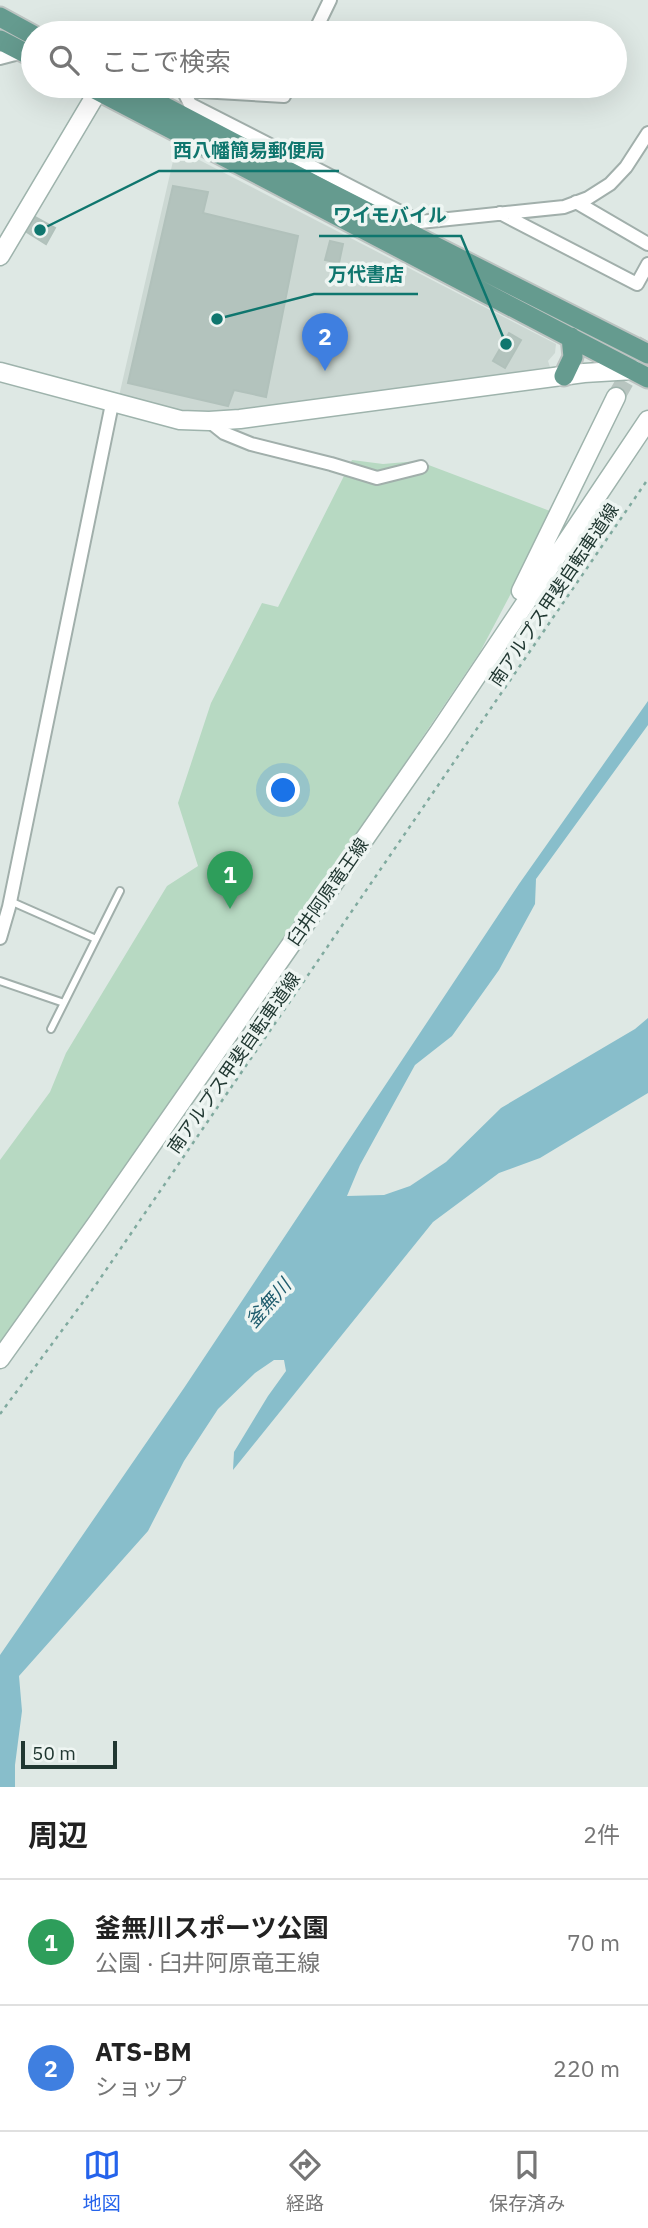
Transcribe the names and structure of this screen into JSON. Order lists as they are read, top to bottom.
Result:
{
  "streets": {
    "main road": ["臼井阿原竜王線"],
    "path": ["南アルプス甲斐自転車道線"]
  },
  "water": ["釜無川"],
  "places": ["西八幡簡易郵便局", "万代書店", "ワイモバイル"],
  "scale_bar": "50 m",
  "page": {
    "search": "ここで検索",
    "pins": ["2", "1"],
    "scale": "50 m",
    "heading": ["周辺", "2件"],
    "list": [
      {
        "mark": "1",
        "name": "釜無川スポーツ公園",
        "note": "公園 · 臼井阿原竜王線",
        "value": "70 m"
      },
      {
        "mark": "2",
        "name": "ATS-BM",
        "note": "ショップ",
        "value": "220 m"
      }
    ],
    "nav": ["地図", "経路", "保存済み"]
  }
}
